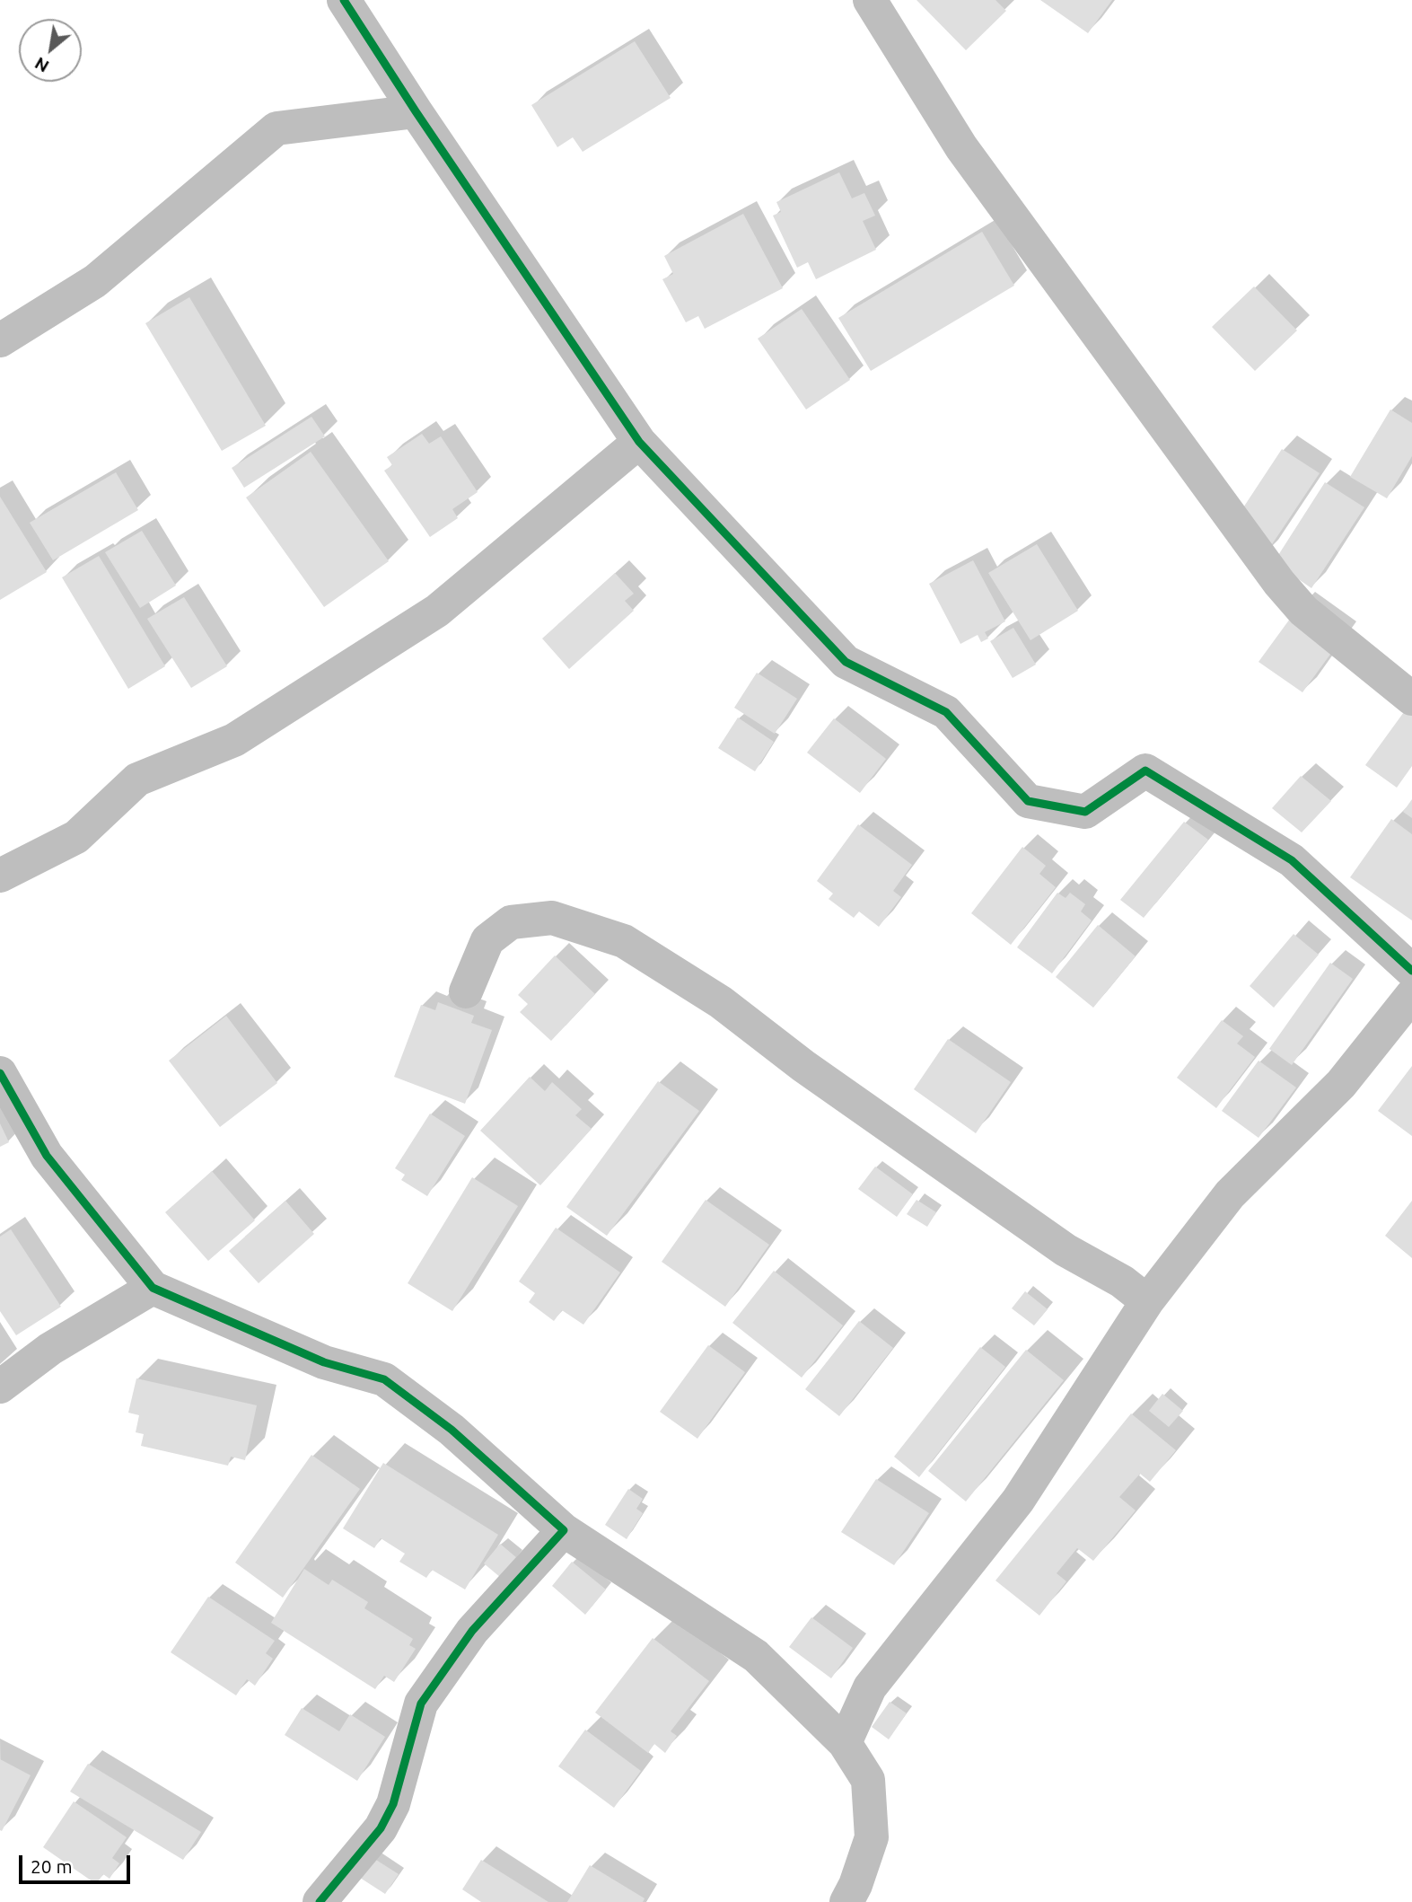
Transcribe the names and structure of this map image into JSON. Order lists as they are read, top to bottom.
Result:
{
  "scale_bar": "20 m",
  "north": "bottom left"
}
